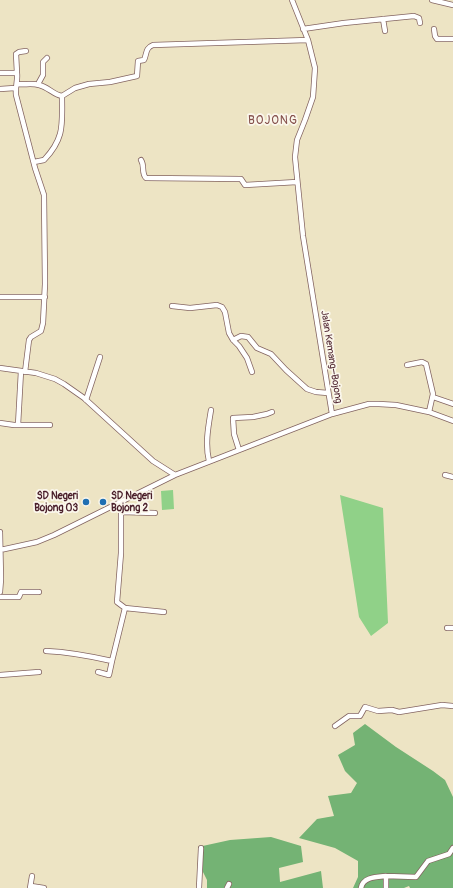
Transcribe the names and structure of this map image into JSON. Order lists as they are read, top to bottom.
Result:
{
  "streets": {
    "street": ["Jalan Kemang–Bojong"]
  },
  "districts": ["BOJONG"],
  "places": ["SD Negeri Bojong 03", "SD Negeri Bojong 2"]
}
